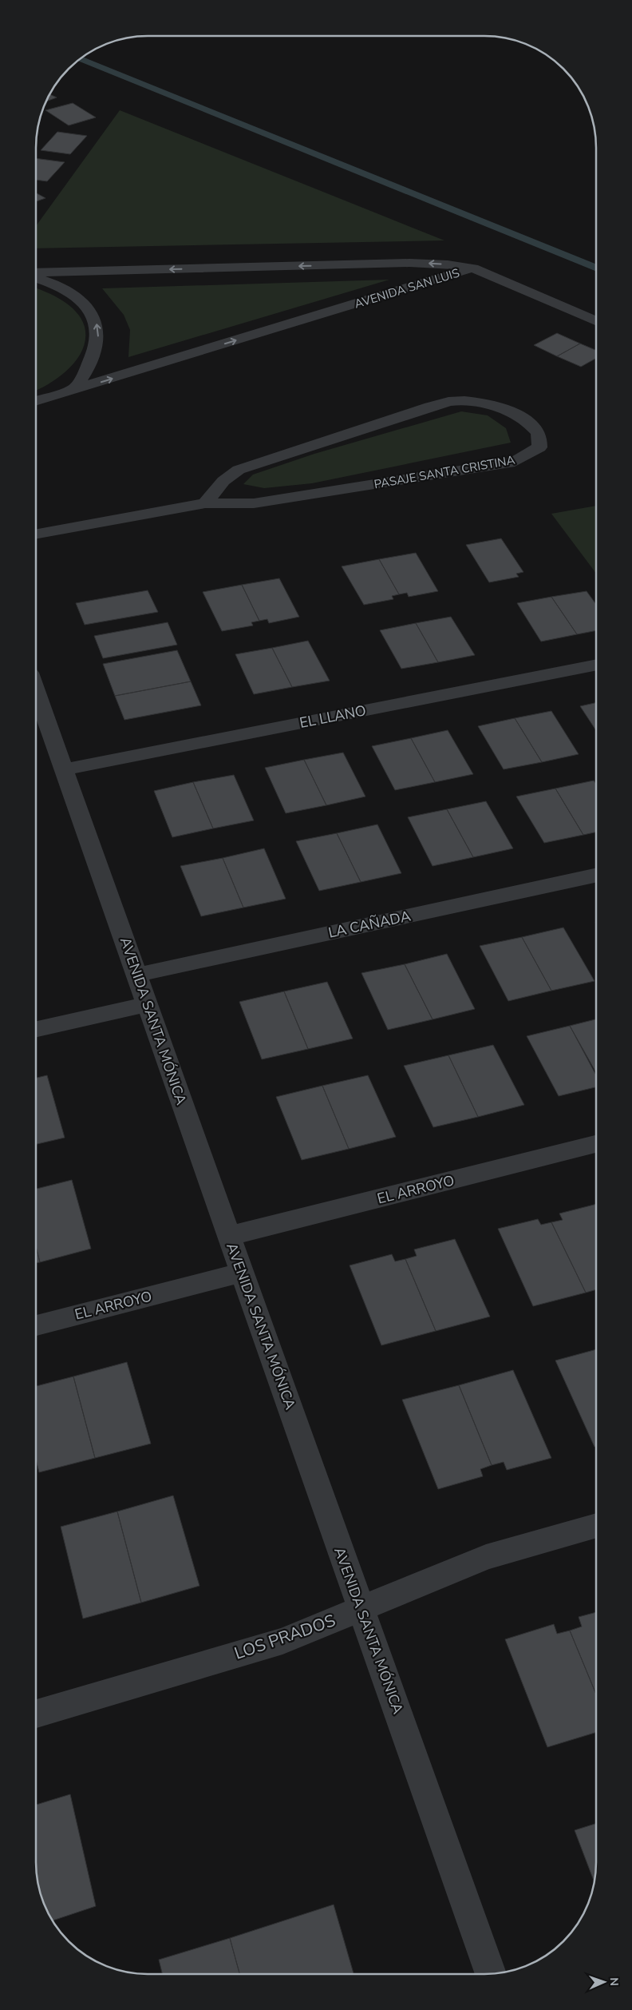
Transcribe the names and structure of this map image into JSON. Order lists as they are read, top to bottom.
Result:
{
  "streets": {
    "street": [
      "AVENIDA SAN LUIS",
      "PASAJE SANTA CRISTINA",
      "EL LLANO",
      "LA CAÑADA",
      "AVENIDA SANTA MÓNICA",
      "EL ARROYO",
      "LOS PRADOS"
    ]
  },
  "crossings": [
    ["EL LLANO", "AVENIDA SANTA MÓNICA"],
    ["LA CAÑADA", "AVENIDA SANTA MÓNICA"],
    ["AVENIDA SANTA MÓNICA", "EL ARROYO"],
    ["AVENIDA SANTA MÓNICA", "LOS PRADOS"]
  ],
  "north": "right"
}
